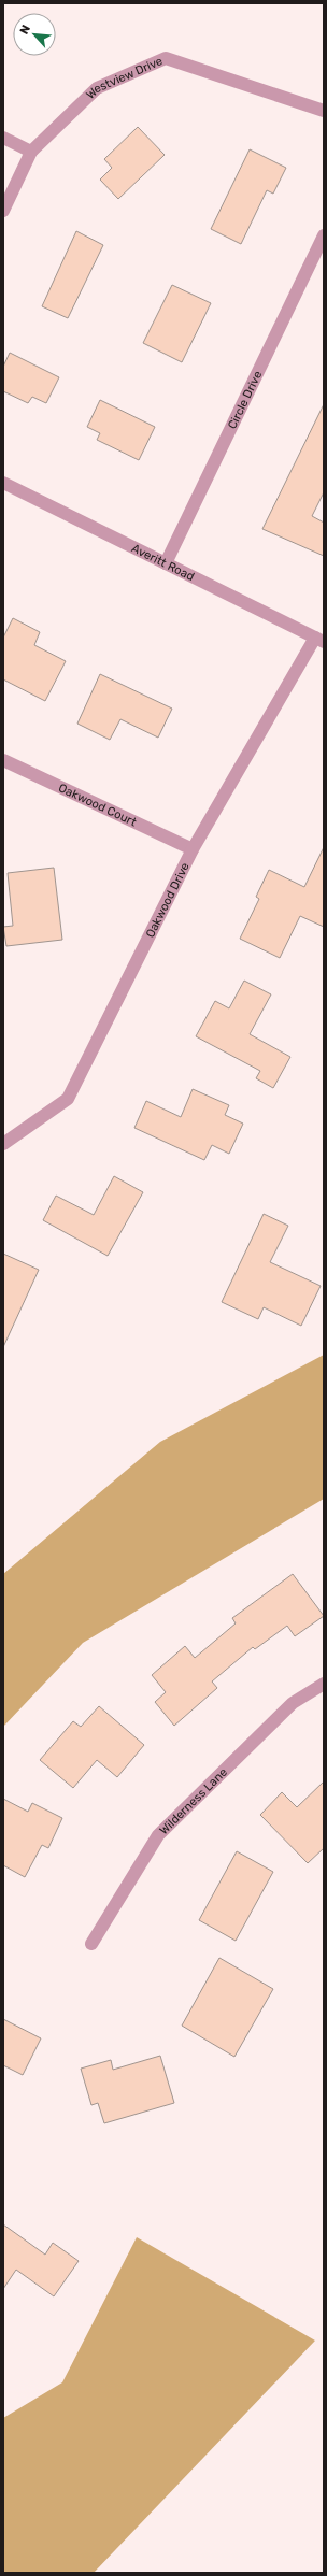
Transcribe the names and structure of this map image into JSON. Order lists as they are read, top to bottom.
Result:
{
  "streets": {
    "street": [
      "Westview Drive",
      "Circle Drive",
      "Averitt Road",
      "Oakwood Court",
      "Oakwood Drive",
      "Wilderness Lane"
    ]
  },
  "crossings": [
    ["Circle Drive", "Averitt Road"],
    ["Averitt Road", "Oakwood Drive"],
    ["Oakwood Court", "Oakwood Drive"]
  ],
  "north": "top left"
}
